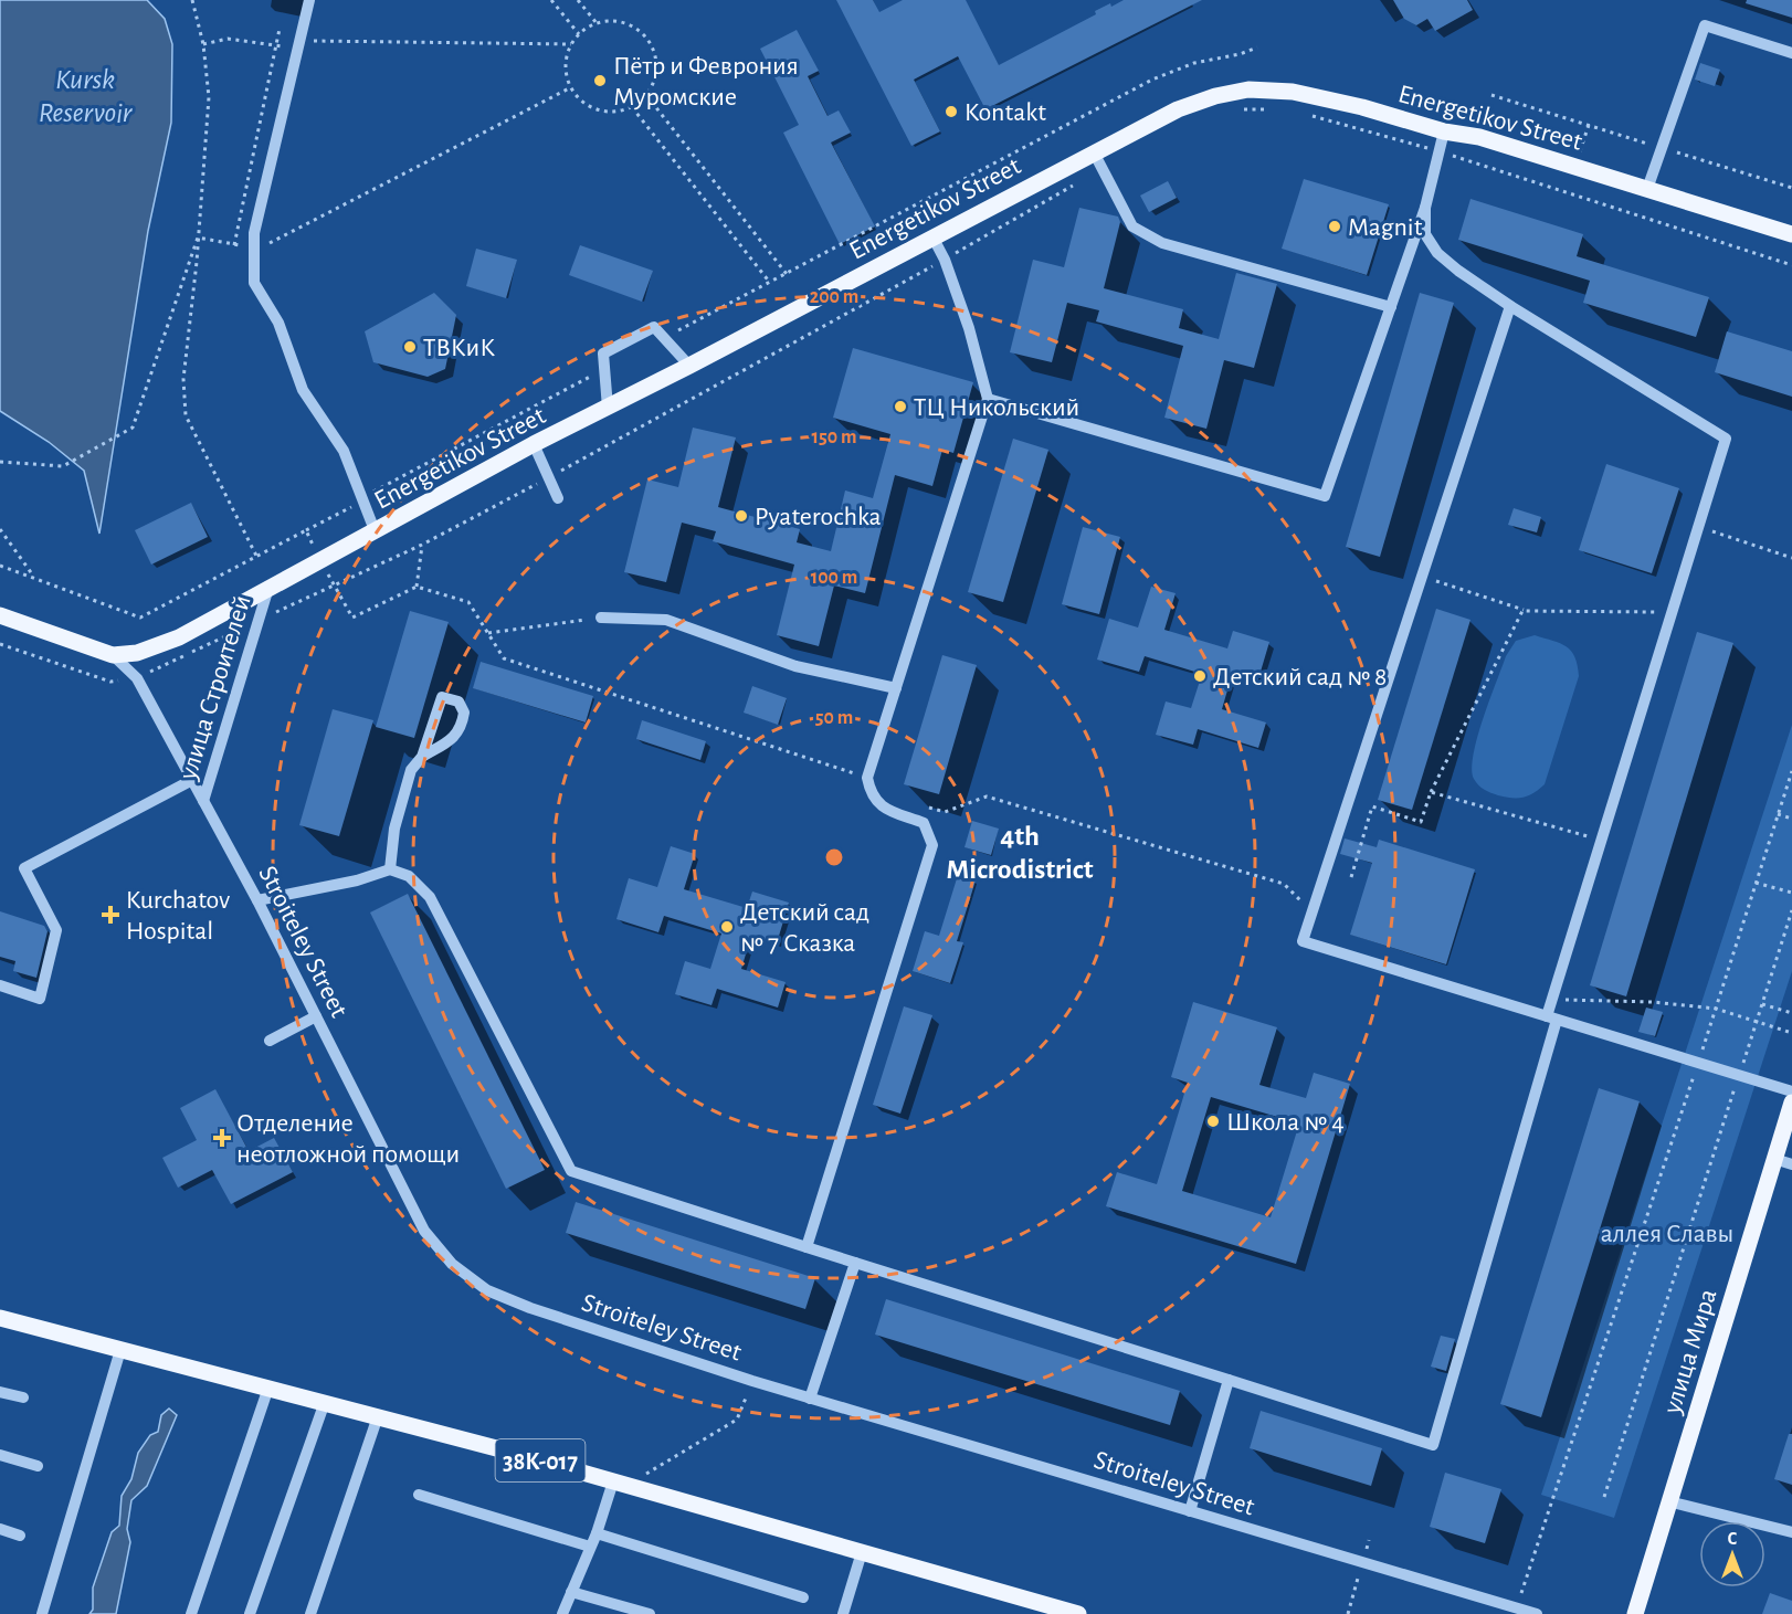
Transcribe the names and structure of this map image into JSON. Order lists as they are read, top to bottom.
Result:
{
  "streets": {
    "main road": ["Energetikov Street", "улица Мира", "38К-017"],
    "street": ["улица Строителей", "Stroiteley Street"]
  },
  "crossings": [
    ["Energetikov Street", "улица Строителей"],
    ["Energetikov Street", "Stroiteley Street"],
    ["улица Строителей", "Stroiteley Street"]
  ],
  "districts": ["4th Microdistrict"],
  "water": ["Kursk Reservoir"],
  "parks": ["аллея Славы"],
  "places": {
    "other": [
      "Пётр и Феврония Муромские",
      "Kontakt",
      "Magnit",
      "ТВКиК",
      "ТЦ Никольский",
      "Pyaterochka",
      "Детский сад № 8",
      "Детский сад № 7 Сказка",
      "Школа № 4"
    ],
    "health": ["Kurchatov Hospital", "Отделение неотложной помощи"]
  },
  "north": "top",
  "rings": [
    "200 m",
    "150 m",
    "100 m",
    "50 m"
  ]
}
